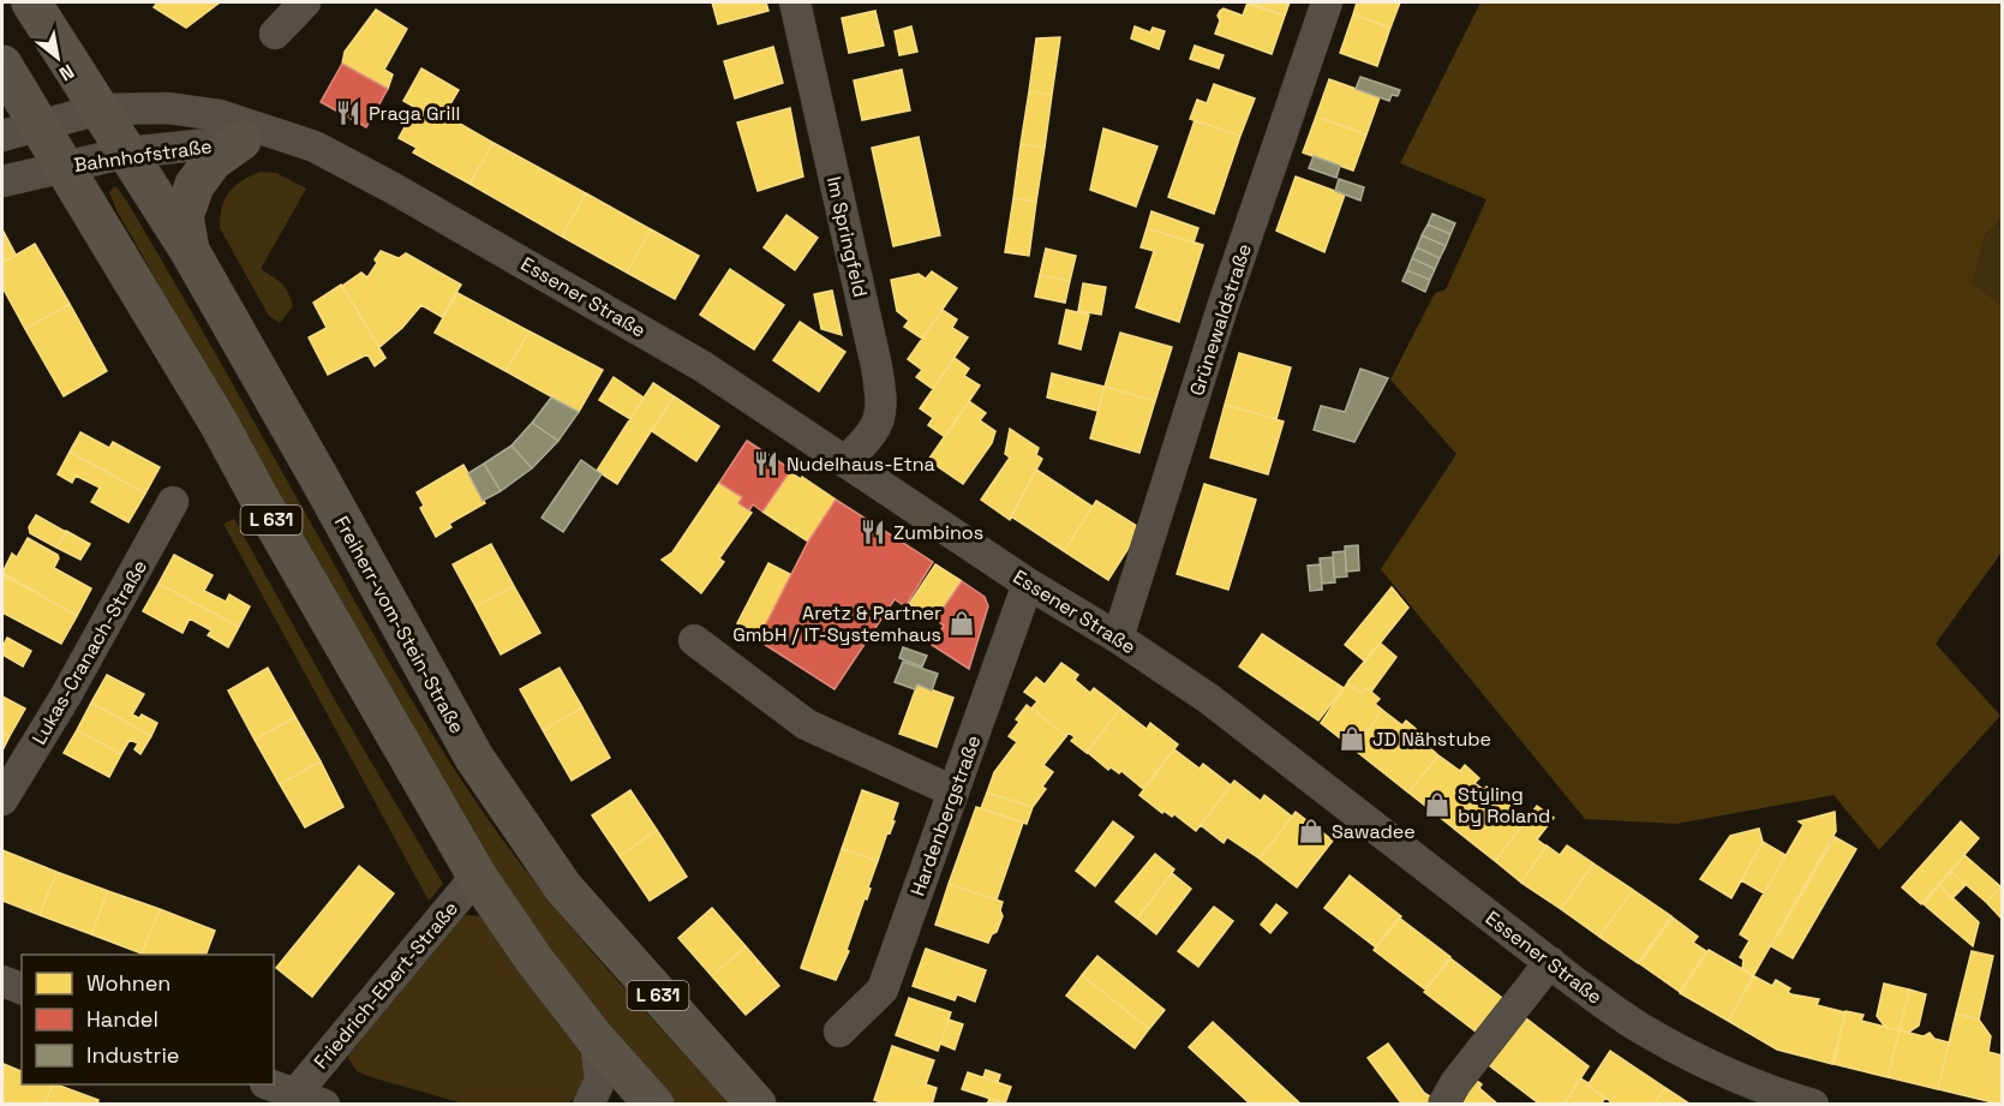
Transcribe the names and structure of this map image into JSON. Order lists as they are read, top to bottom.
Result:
{
  "streets": {
    "main road": ["L 631", "Freiherr-vom-Stein-Straße"],
    "street": [
      "Bahnhofstraße",
      "Im Springfeld",
      "Essener Straße",
      "Grünewaldstraße",
      "Lukas-Cranach-Straße",
      "Hardenbergstraße",
      "Friedrich-Ebert-Straße"
    ]
  },
  "crossings": [
    ["Bahnhofstraße", "Essener Straße"],
    ["Bahnhofstraße", "L 631"],
    ["Bahnhofstraße", "Freiherr-vom-Stein-Straße"],
    ["Im Springfeld", "Essener Straße"],
    ["Essener Straße", "Grünewaldstraße"],
    ["Essener Straße", "L 631"],
    ["Essener Straße", "Freiherr-vom-Stein-Straße"],
    ["Essener Straße", "Hardenbergstraße"],
    ["L 631", "Freiherr-vom-Stein-Straße"],
    ["L 631", "Friedrich-Ebert-Straße"]
  ],
  "places": {
    "restaurant": ["Praga Grill", "Nudelhaus-Etna", "Zumbinos"],
    "shop": [
      "Aretz & Partner GmbH / IT-Systemhaus",
      "JD Nähstube",
      "Styling by Roland",
      "Sawadee"
    ]
  },
  "legend": ["Wohnen", "Handel", "Industrie"],
  "north": "bottom right"
}
